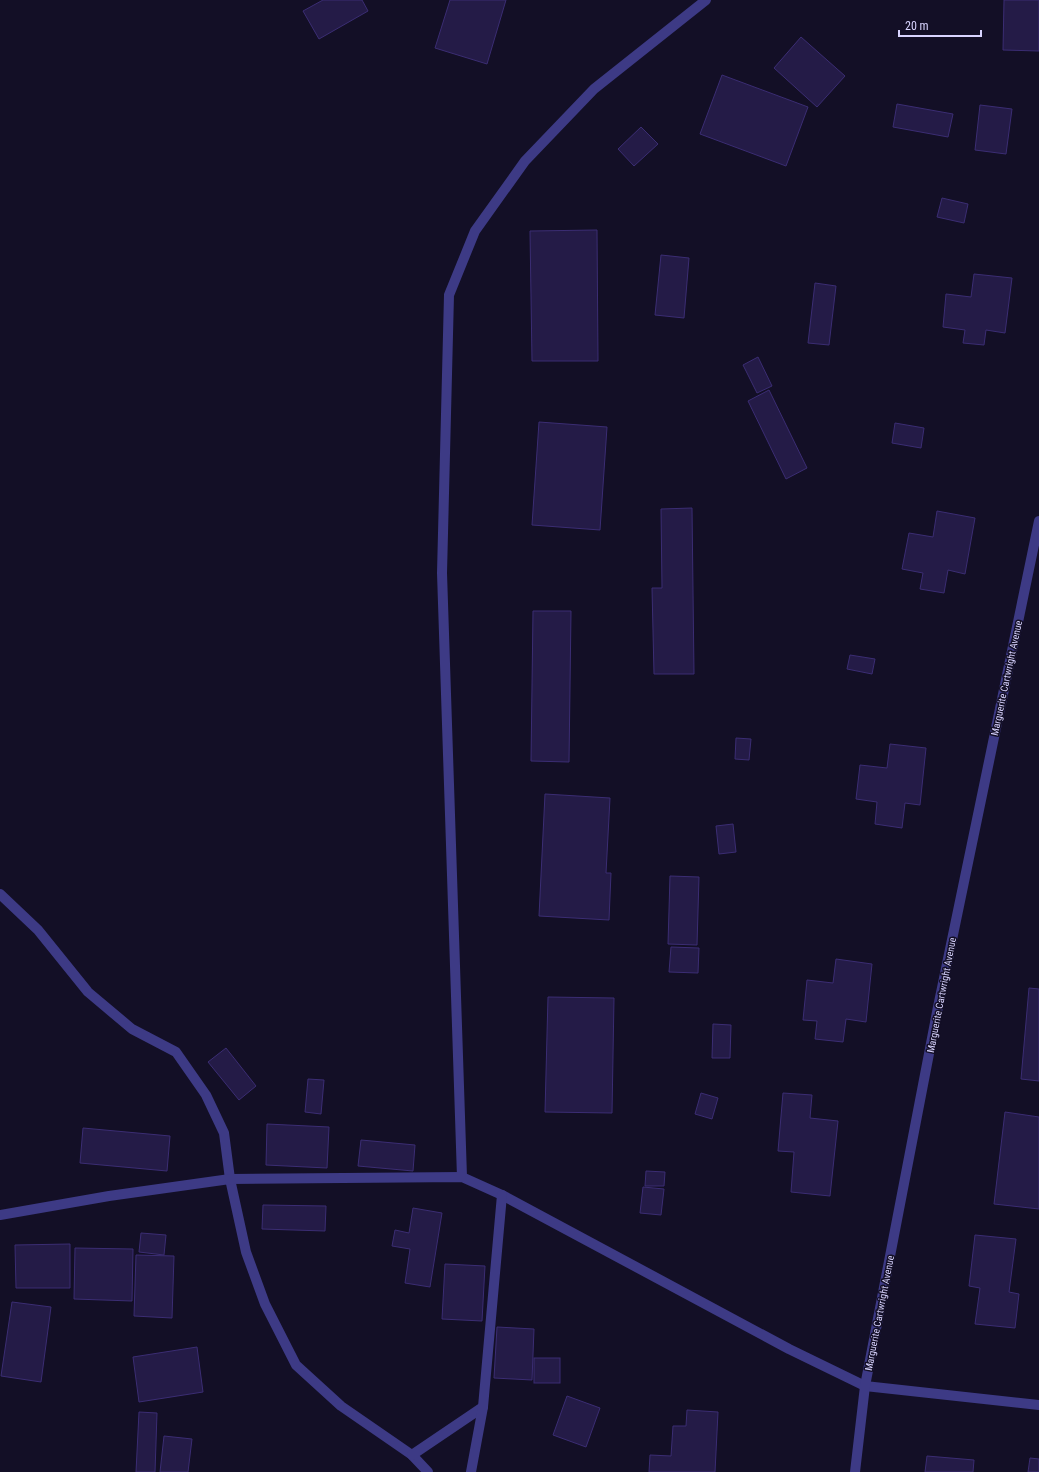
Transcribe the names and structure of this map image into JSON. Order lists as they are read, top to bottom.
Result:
{
  "streets": {
    "street": ["Marguerite Cartwright Avenue"]
  },
  "scale_bar": "20 m"
}
